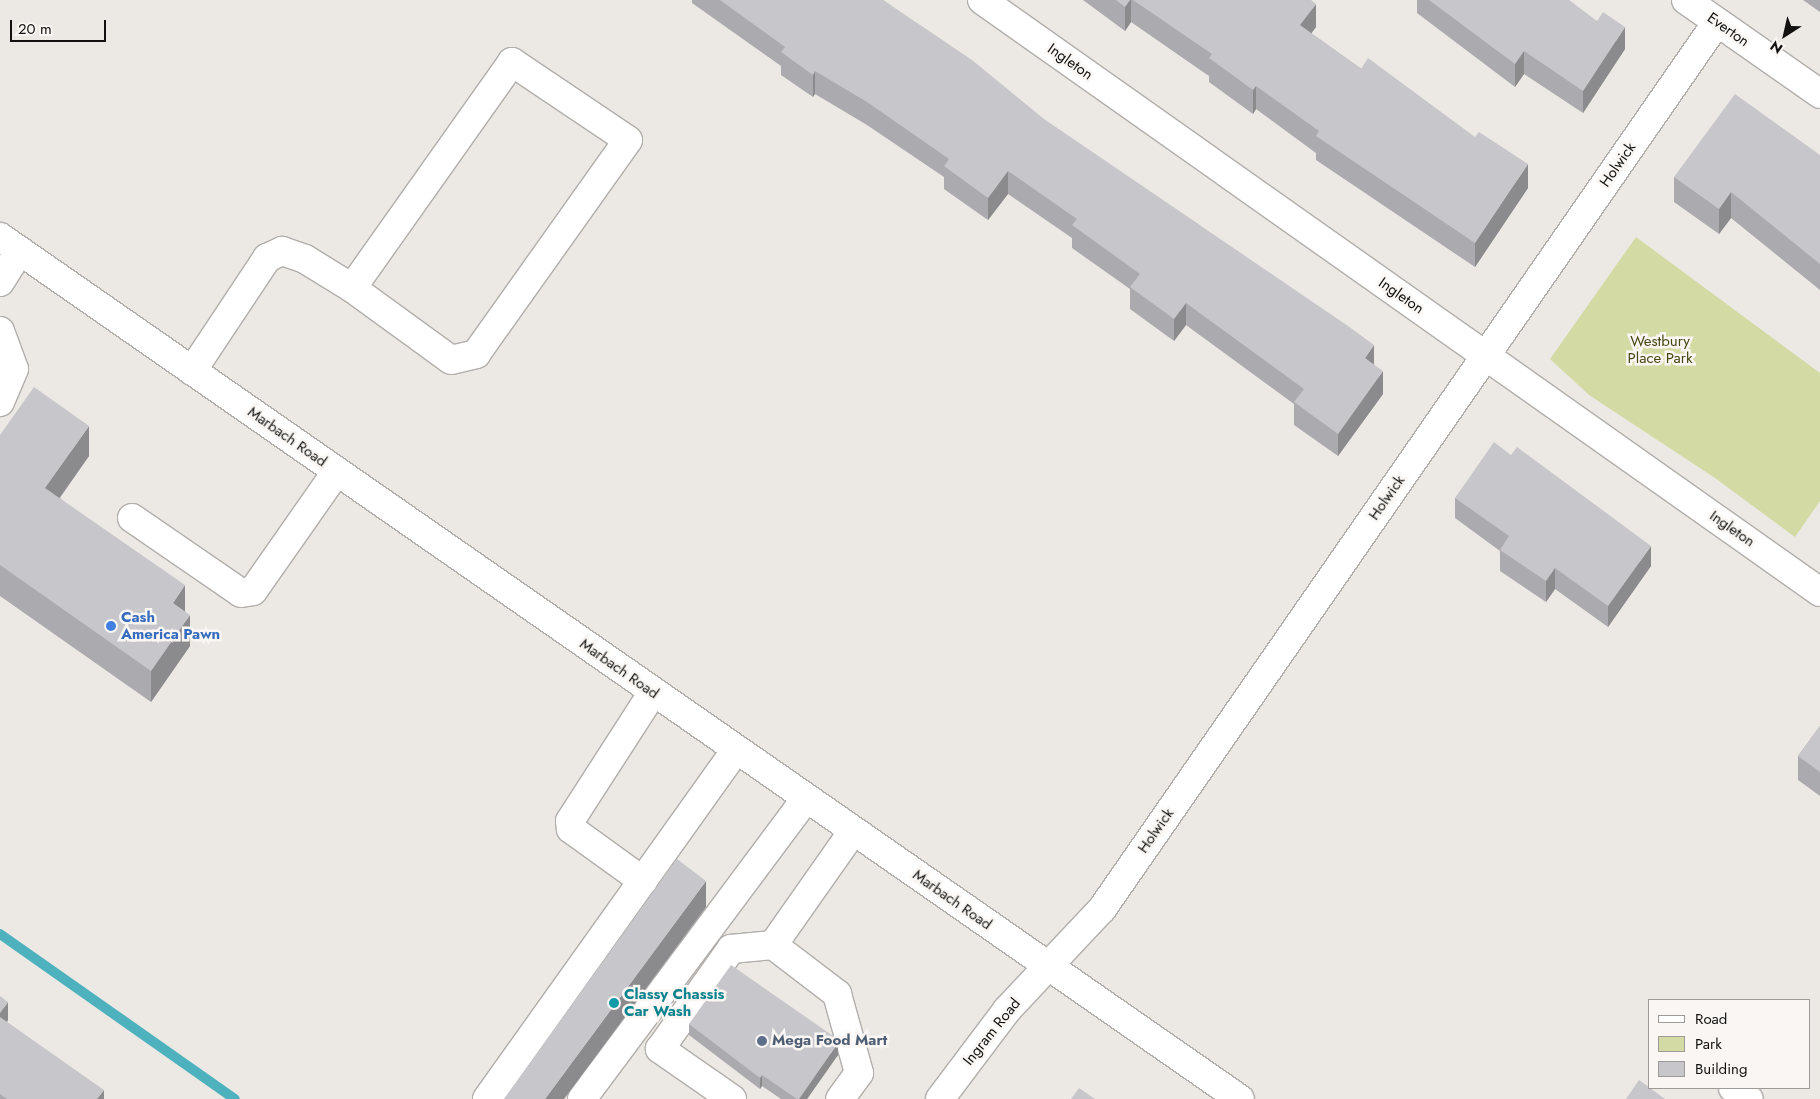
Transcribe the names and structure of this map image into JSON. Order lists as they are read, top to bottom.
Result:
{
  "streets": {
    "street": [
      "Everton",
      "Ingleton",
      "Holwick",
      "Marbach Road",
      "Ingram Road"
    ]
  },
  "crossings": [
    ["Everton", "Holwick"],
    ["Ingleton", "Holwick"],
    ["Holwick", "Marbach Road"],
    ["Holwick", "Ingram Road"],
    ["Marbach Road", "Ingram Road"]
  ],
  "parks": ["Westbury Place Park"],
  "places": ["Cash America Pawn", "Classy Chassis Car Wash", "Mega Food Mart"],
  "legend": ["Road", "Park", "Building"],
  "scale_bar": "20 m",
  "north": "bottom left"
}
